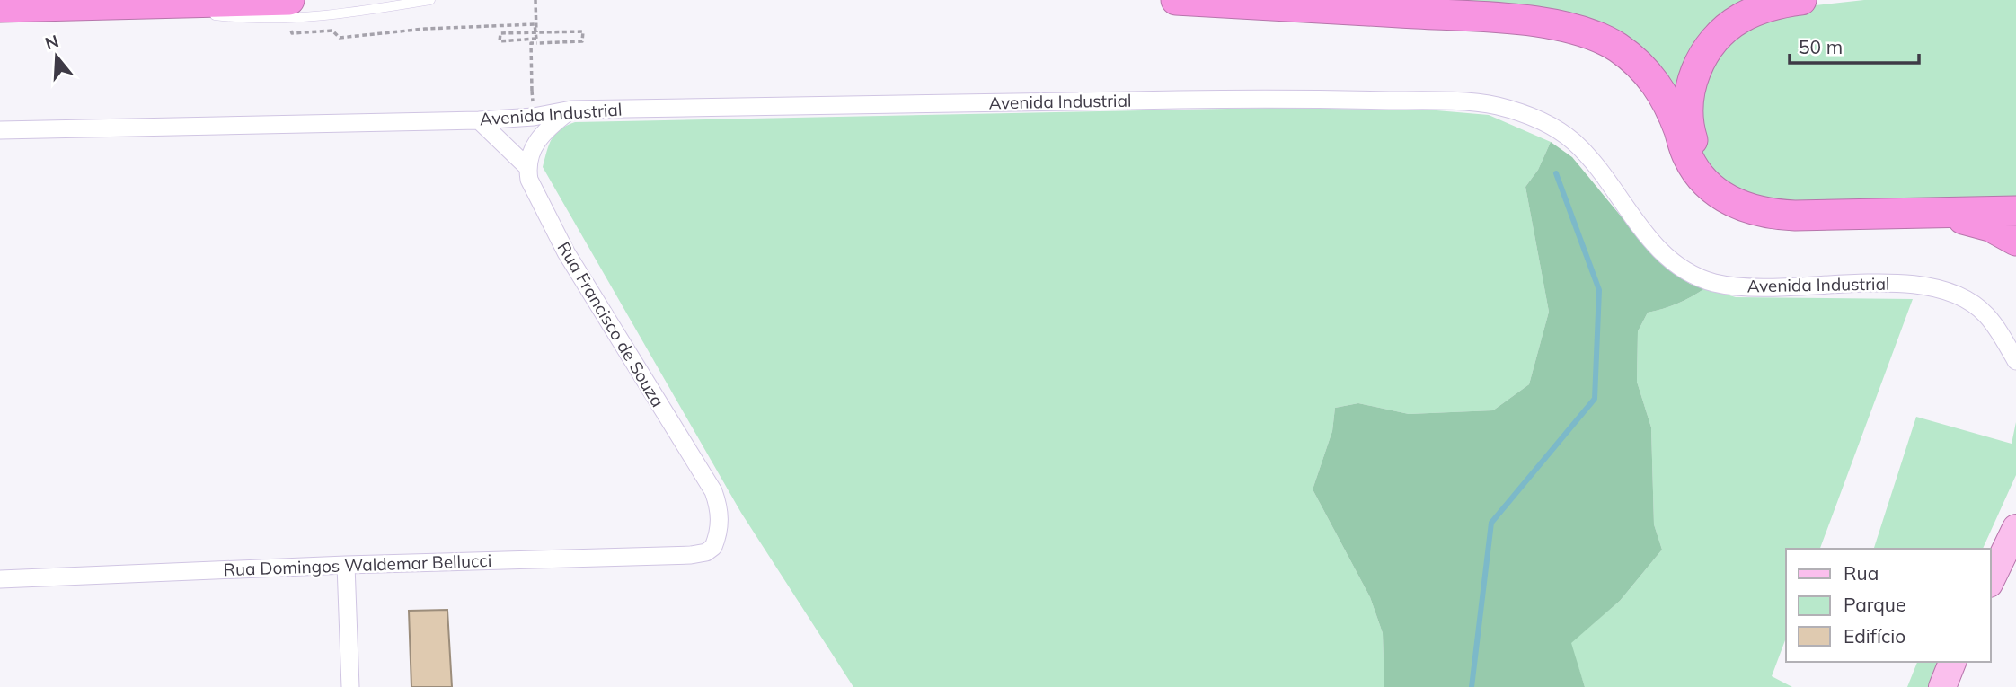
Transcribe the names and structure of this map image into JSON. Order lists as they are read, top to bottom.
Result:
{
  "streets": {
    "street": ["Avenida Industrial", "Rua Francisco de Souza", "Rua Domingos Waldemar Bellucci"]
  },
  "crossings": [
    ["Rua Francisco de Souza", "Rua Domingos Waldemar Bellucci"]
  ],
  "legend": ["Rua", "Parque", "Edifício"],
  "scale_bar": "50 m",
  "north": "top"
}
